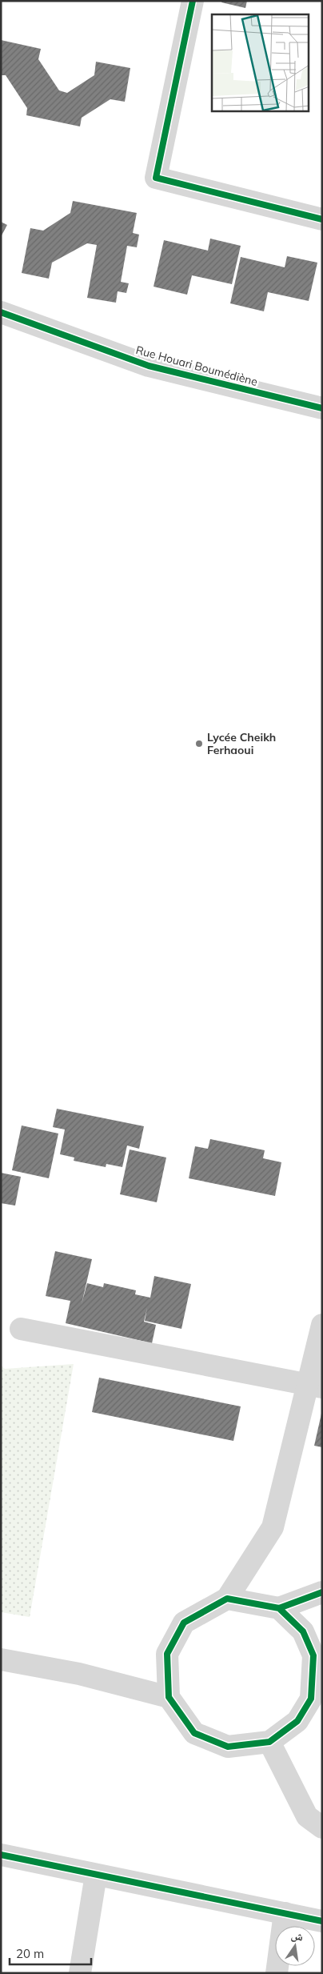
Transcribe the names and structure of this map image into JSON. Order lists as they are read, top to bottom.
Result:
{
  "streets": {
    "street": ["Rue Houari Boumédiène"]
  },
  "places": ["Lycée Cheikh Ferhaoui"],
  "scale_bar": "20 m",
  "north": "top"
}
